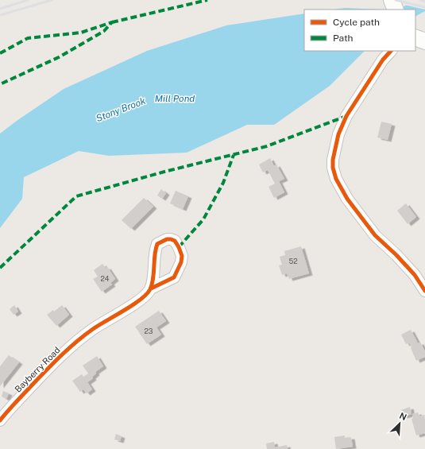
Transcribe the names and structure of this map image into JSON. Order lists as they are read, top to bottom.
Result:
{
  "streets": {
    "street": ["Bayberry Road"]
  },
  "water": ["Mill Pond", "Stony Brook"],
  "house_numbers": ["52", "24", "23"],
  "legend": ["Cycle path", "Path"],
  "north": "top right"
}
